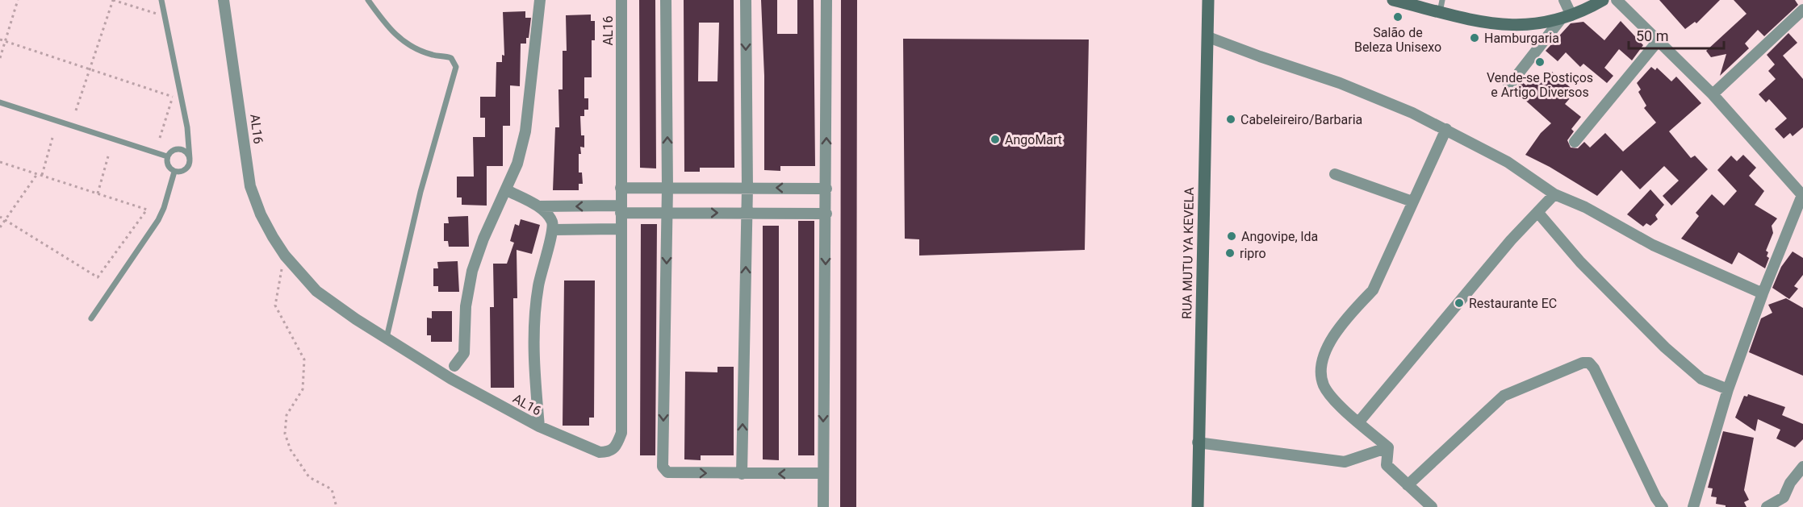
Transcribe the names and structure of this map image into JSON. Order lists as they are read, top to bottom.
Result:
{
  "streets": {
    "main road": ["RUA MUTU YA KEVELA"],
    "street": ["AL16"]
  },
  "places": [
    "Salão de Beleza Unisexo",
    "Hamburgaria",
    "Vende-se Postiços e Artigo Diversos",
    "Cabeleireiro/Barbaria",
    "AngoMart",
    "Angovipe, lda",
    "ripro",
    "Restaurante EC"
  ],
  "scale_bar": "50 m"
}
